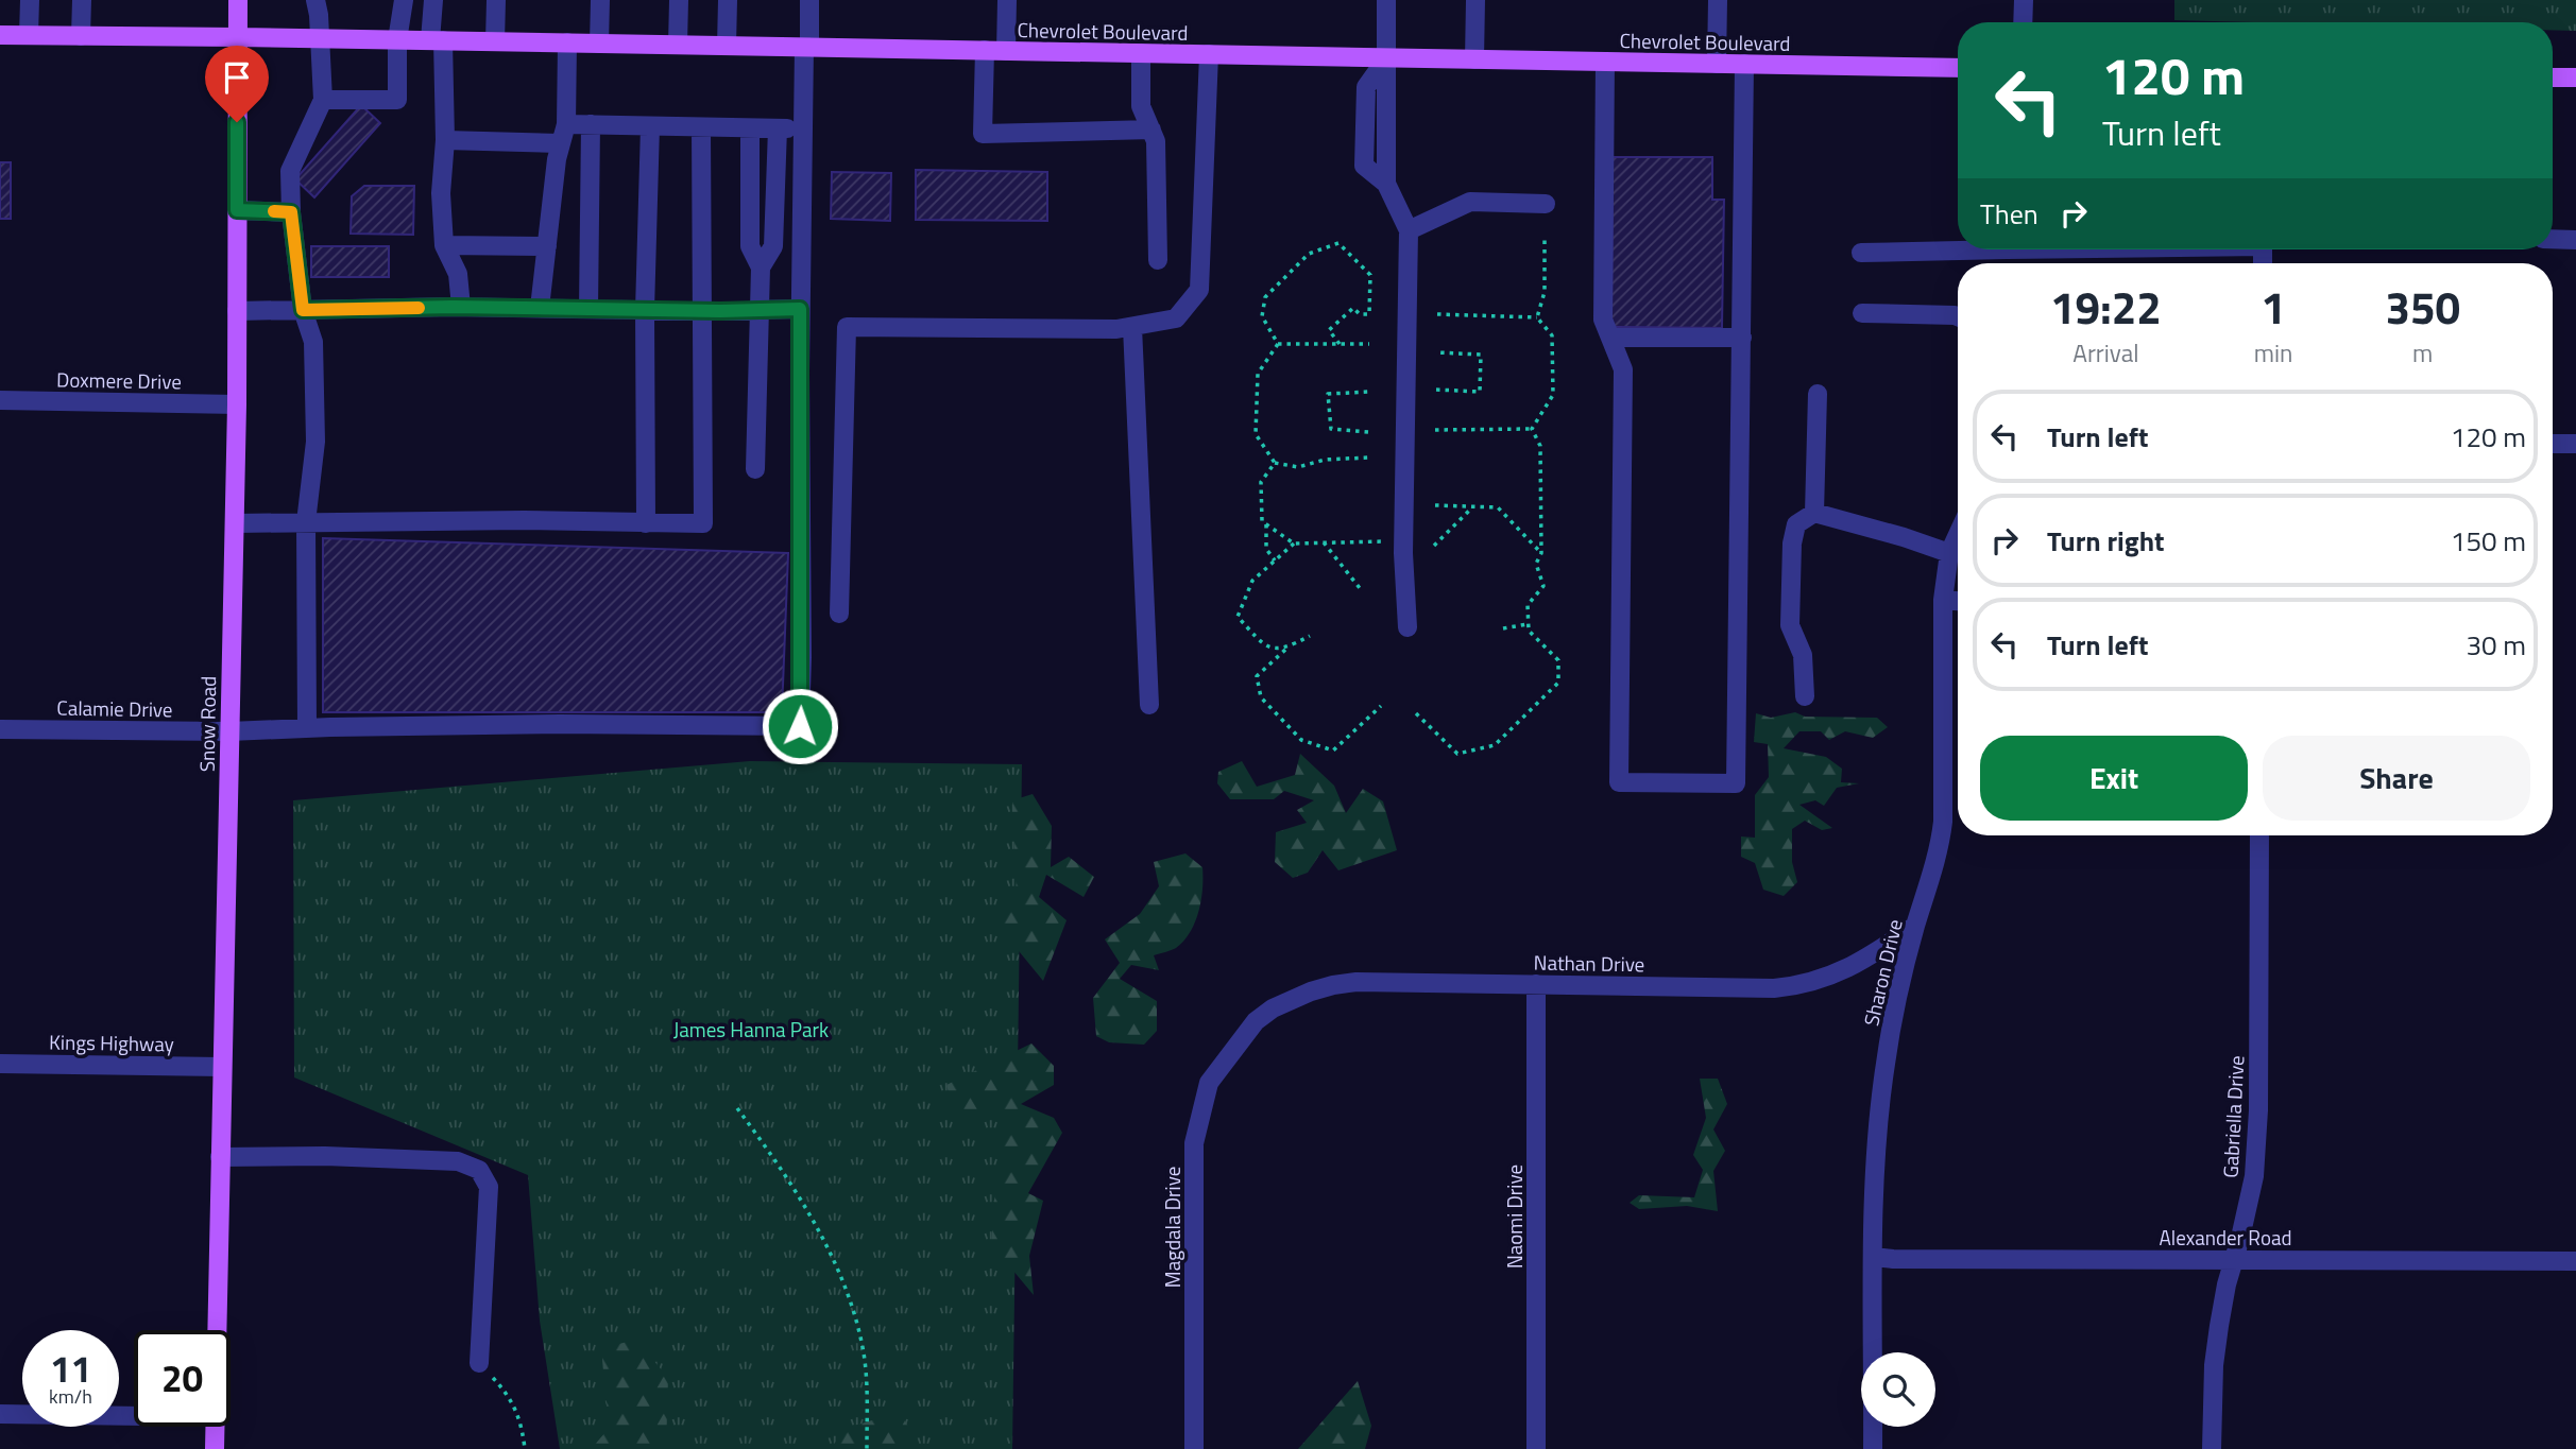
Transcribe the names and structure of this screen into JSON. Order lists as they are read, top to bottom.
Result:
{
  "streets": {
    "main road": ["Chevrolet Boulevard", "Snow Road"],
    "street": [
      "Doxmere Drive",
      "Calamie Drive",
      "Nathan Drive",
      "Sharon Drive",
      "Kings Highway",
      "Gabriella Drive",
      "Naomi Drive",
      "Magdala Drive",
      "Alexander Road"
    ]
  },
  "crossings": [
    ["Chevrolet Boulevard", "Snow Road"],
    ["Doxmere Drive", "Snow Road"],
    ["Calamie Drive", "Snow Road"],
    ["Snow Road", "Kings Highway"],
    ["Nathan Drive", "Sharon Drive"],
    ["Nathan Drive", "Naomi Drive"],
    ["Nathan Drive", "Magdala Drive"],
    ["Sharon Drive", "Alexander Road"],
    ["Gabriella Drive", "Alexander Road"]
  ],
  "parks": ["James Hanna Park"],
  "page": {
    "turn": ["120 m", "Turn left"],
    "then": "Then",
    "eta": [
      "19:22",
      "Arrival",
      "1",
      "min",
      "350",
      "m"
    ],
    "list": [
      {
        "name": "Turn left",
        "value": "120 m"
      },
      {
        "name": "Turn right",
        "value": "150 m"
      },
      {
        "name": "Turn left",
        "value": "30 m"
      }
    ],
    "buttons": ["Exit", "Share"],
    "speed": "11 km/h",
    "limit": "20"
  }
}
